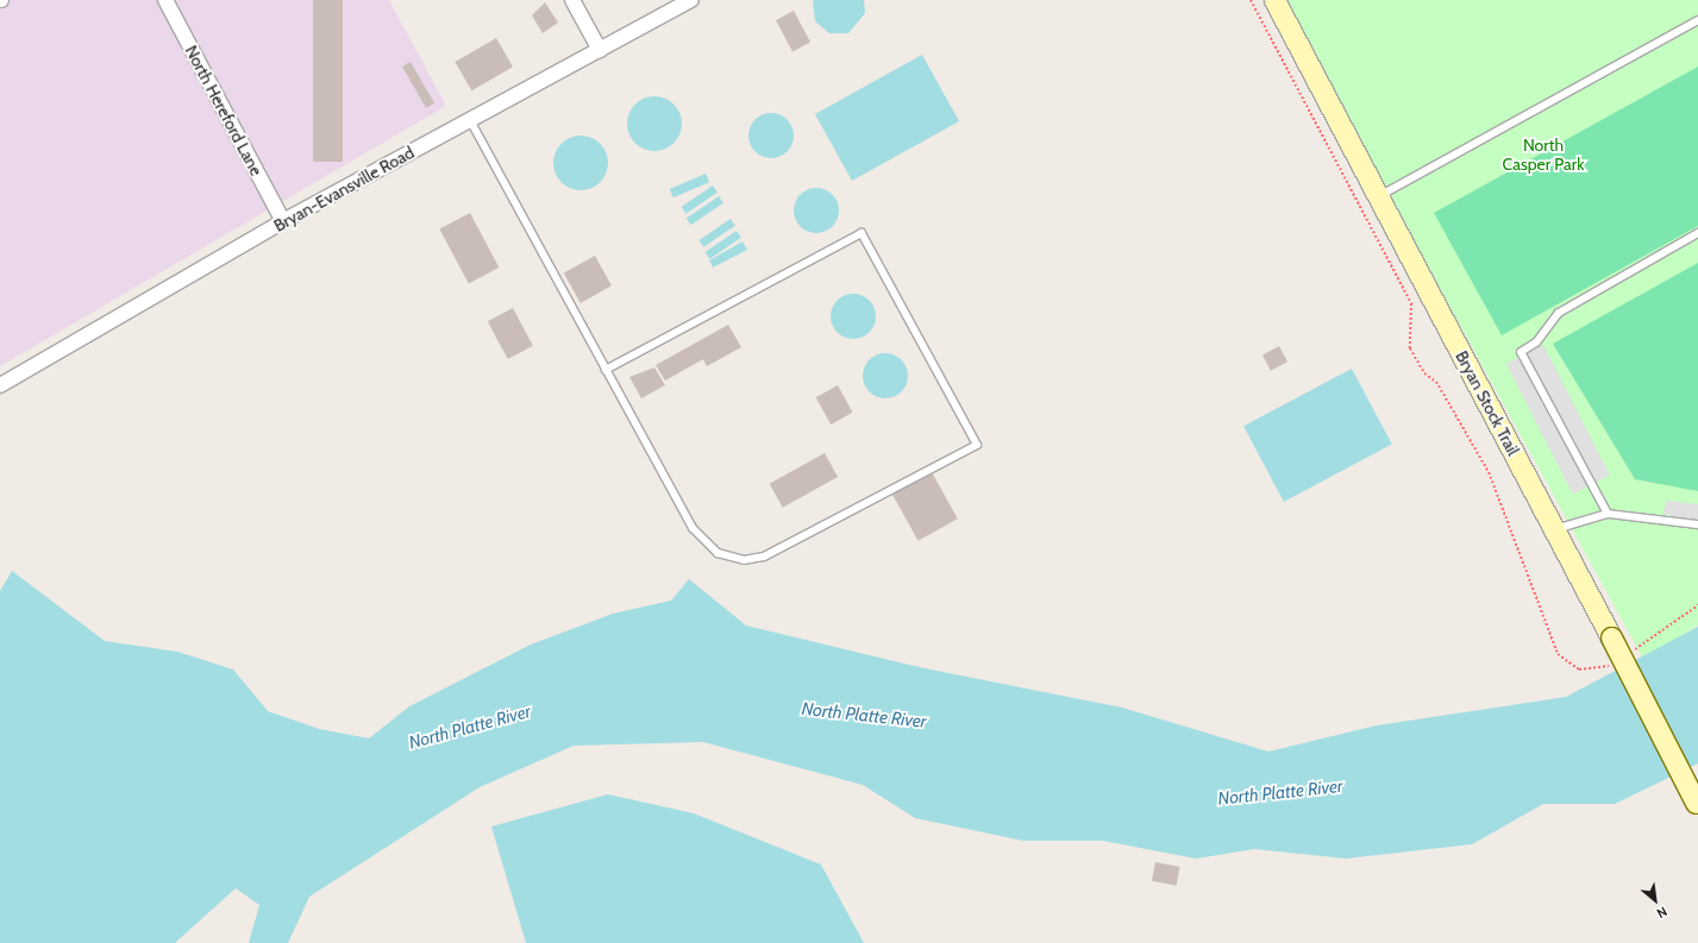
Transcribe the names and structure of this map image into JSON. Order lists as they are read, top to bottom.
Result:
{
  "streets": {
    "main road": ["Bryan Stock Trail"],
    "street": ["North Hereford Lane", "Bryan-Evansville Road"]
  },
  "crossings": [
    ["North Hereford Lane", "Bryan-Evansville Road"]
  ],
  "water": ["North Platte River"],
  "parks": ["North Casper Park"],
  "north": "bottom right"
}
